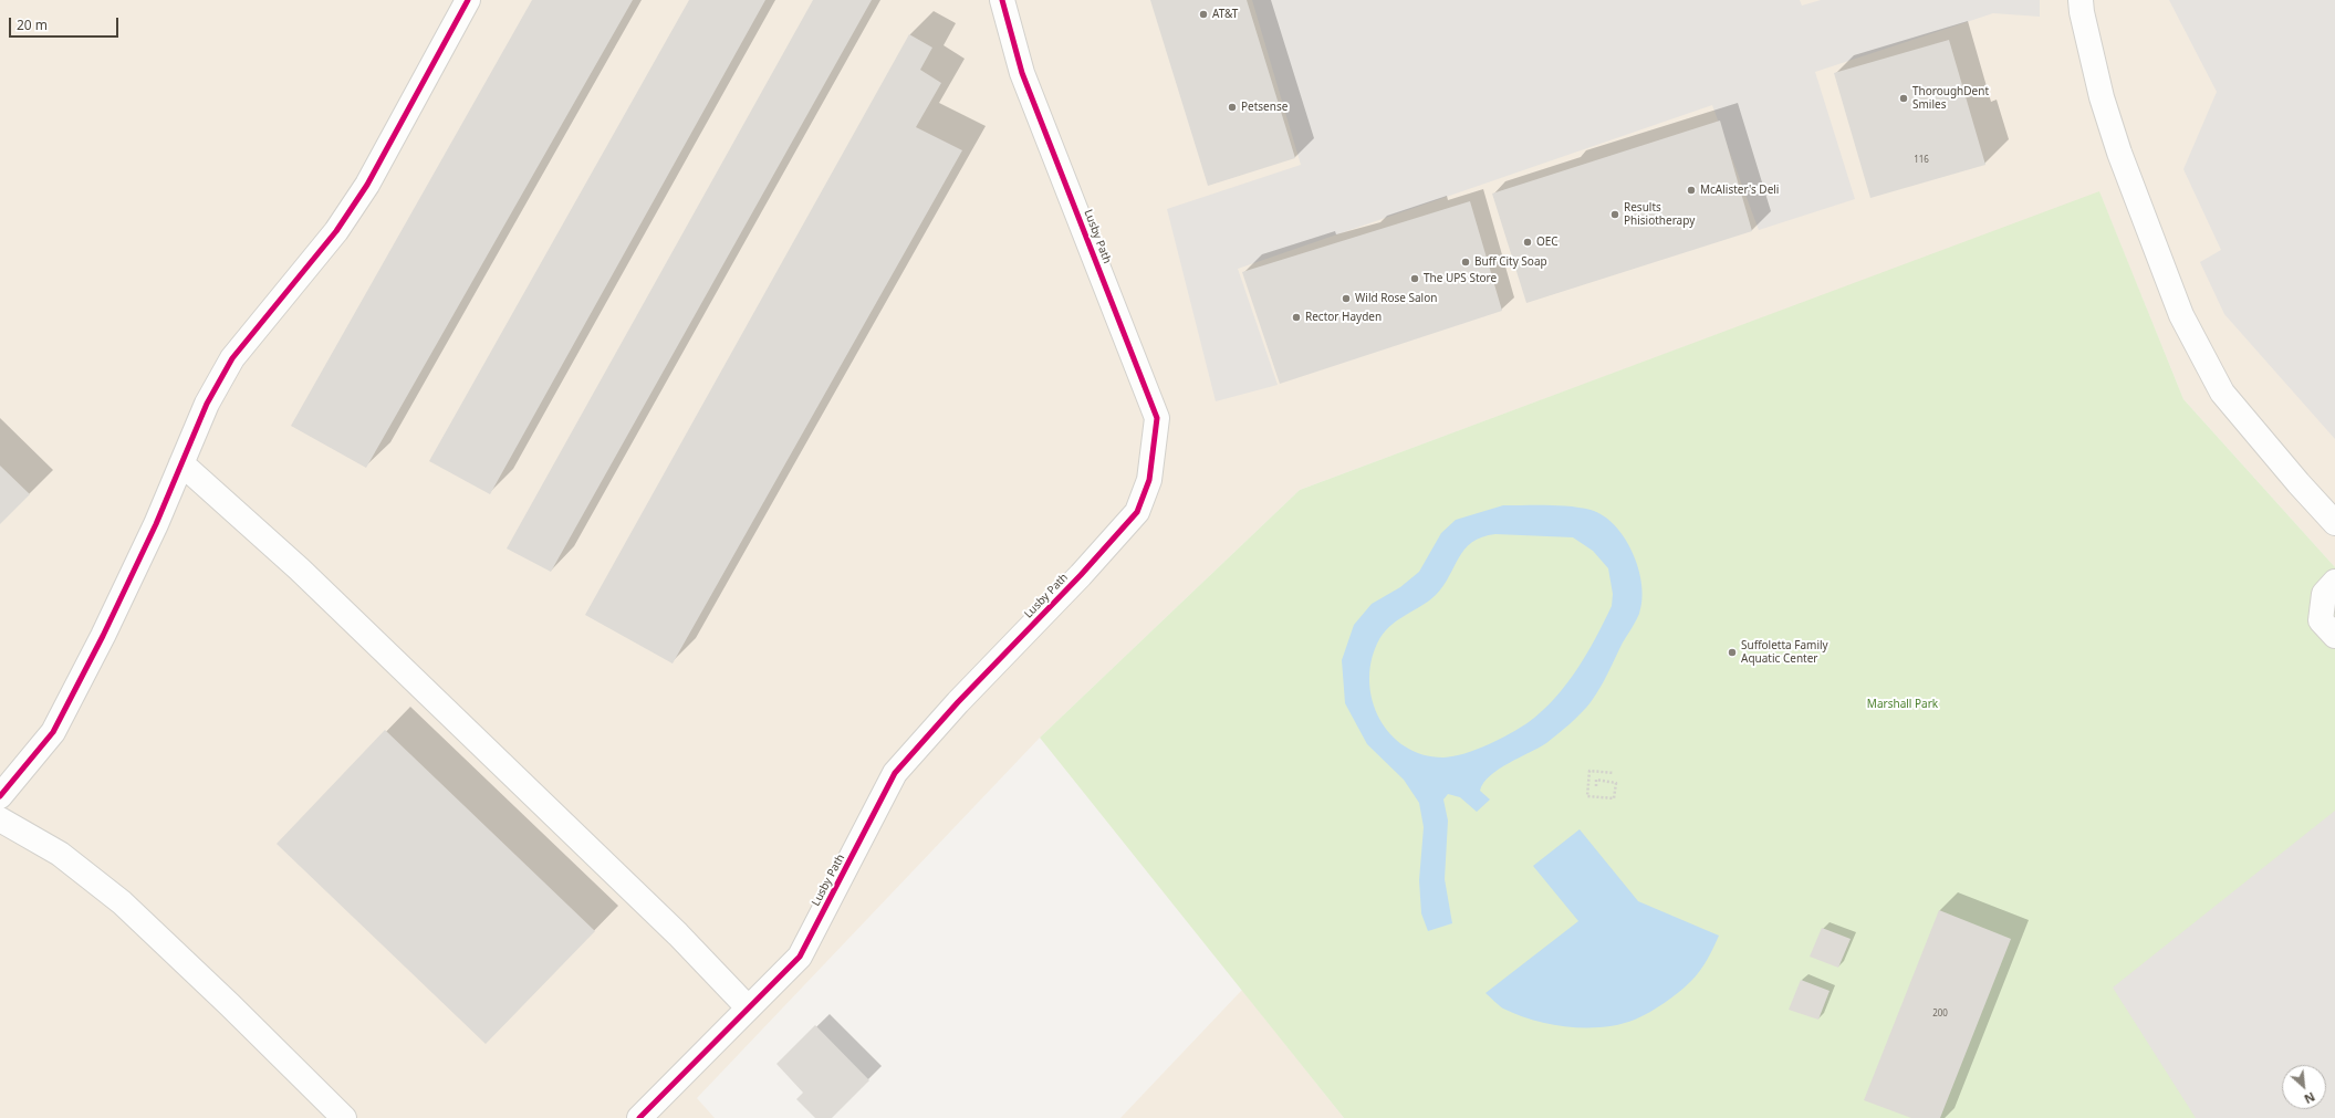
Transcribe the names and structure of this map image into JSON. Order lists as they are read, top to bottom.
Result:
{
  "streets": {
    "street": ["Lusby Path"]
  },
  "parks": ["Marshall Park"],
  "places": [
    "AT&T",
    "ThoroughDent Smiles",
    "Petsense",
    "McAlister's Deli",
    "Results Phisiotherapy",
    "OEC",
    "Buff City Soap",
    "The UPS Store",
    "Wild Rose Salon",
    "Rector Hayden",
    "Suffoletta Family Aquatic Center"
  ],
  "house_numbers": ["116", "200"],
  "scale_bar": "20 m",
  "north": "bottom right"
}
